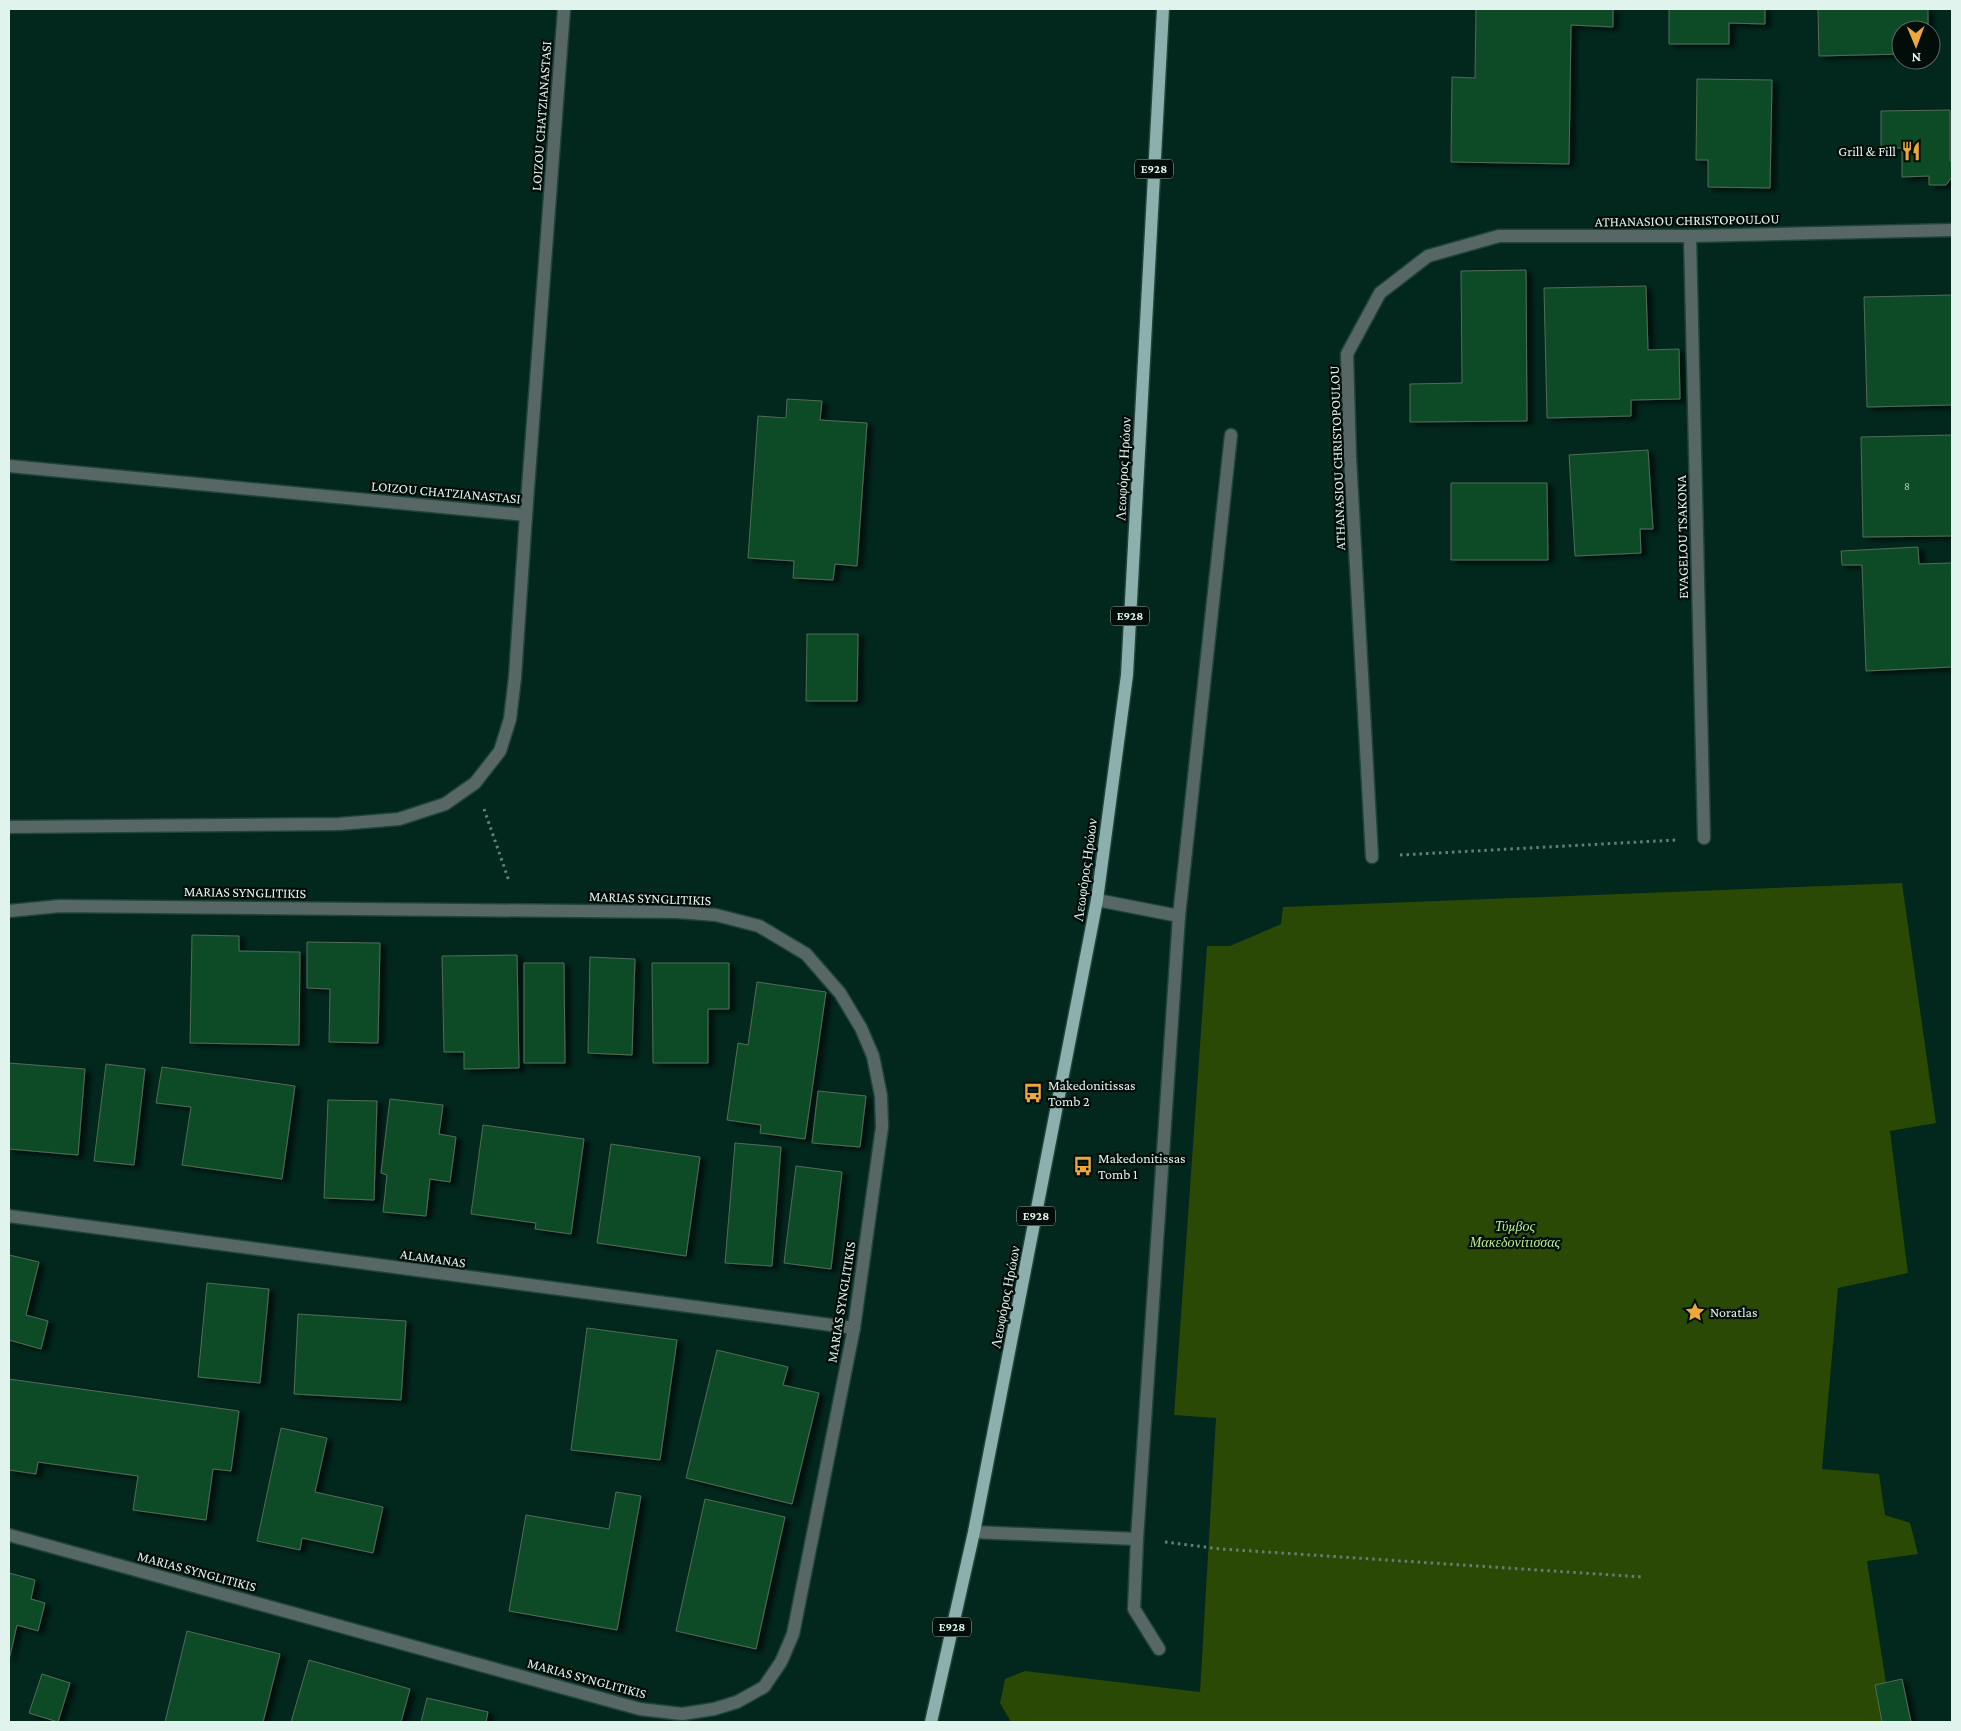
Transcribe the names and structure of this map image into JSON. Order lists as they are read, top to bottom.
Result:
{
  "streets": {
    "main road": ["E928", "Λεωφόρος Ηρώων"],
    "street": [
      "LOIZOU CHATZIANASTASI",
      "ATHANASIOU CHRISTOPOULOU",
      "EVAGELOU TSAKONA",
      "MARIAS SYNGLITIKIS",
      "ALAMANAS"
    ]
  },
  "crossings": [
    ["ATHANASIOU CHRISTOPOULOU", "EVAGELOU TSAKONA"],
    ["MARIAS SYNGLITIKIS", "ALAMANAS"]
  ],
  "parks": ["Τύμβος Μακεδονίτισσας"],
  "places": {
    "restaurant": ["Grill & Fill"],
    "bus stop": ["Makedonitissas Tomb 2", "Makedonitissas Tomb 1"],
    "place": ["Noratlas"]
  },
  "house_numbers": ["8"],
  "north": "bottom"
}
